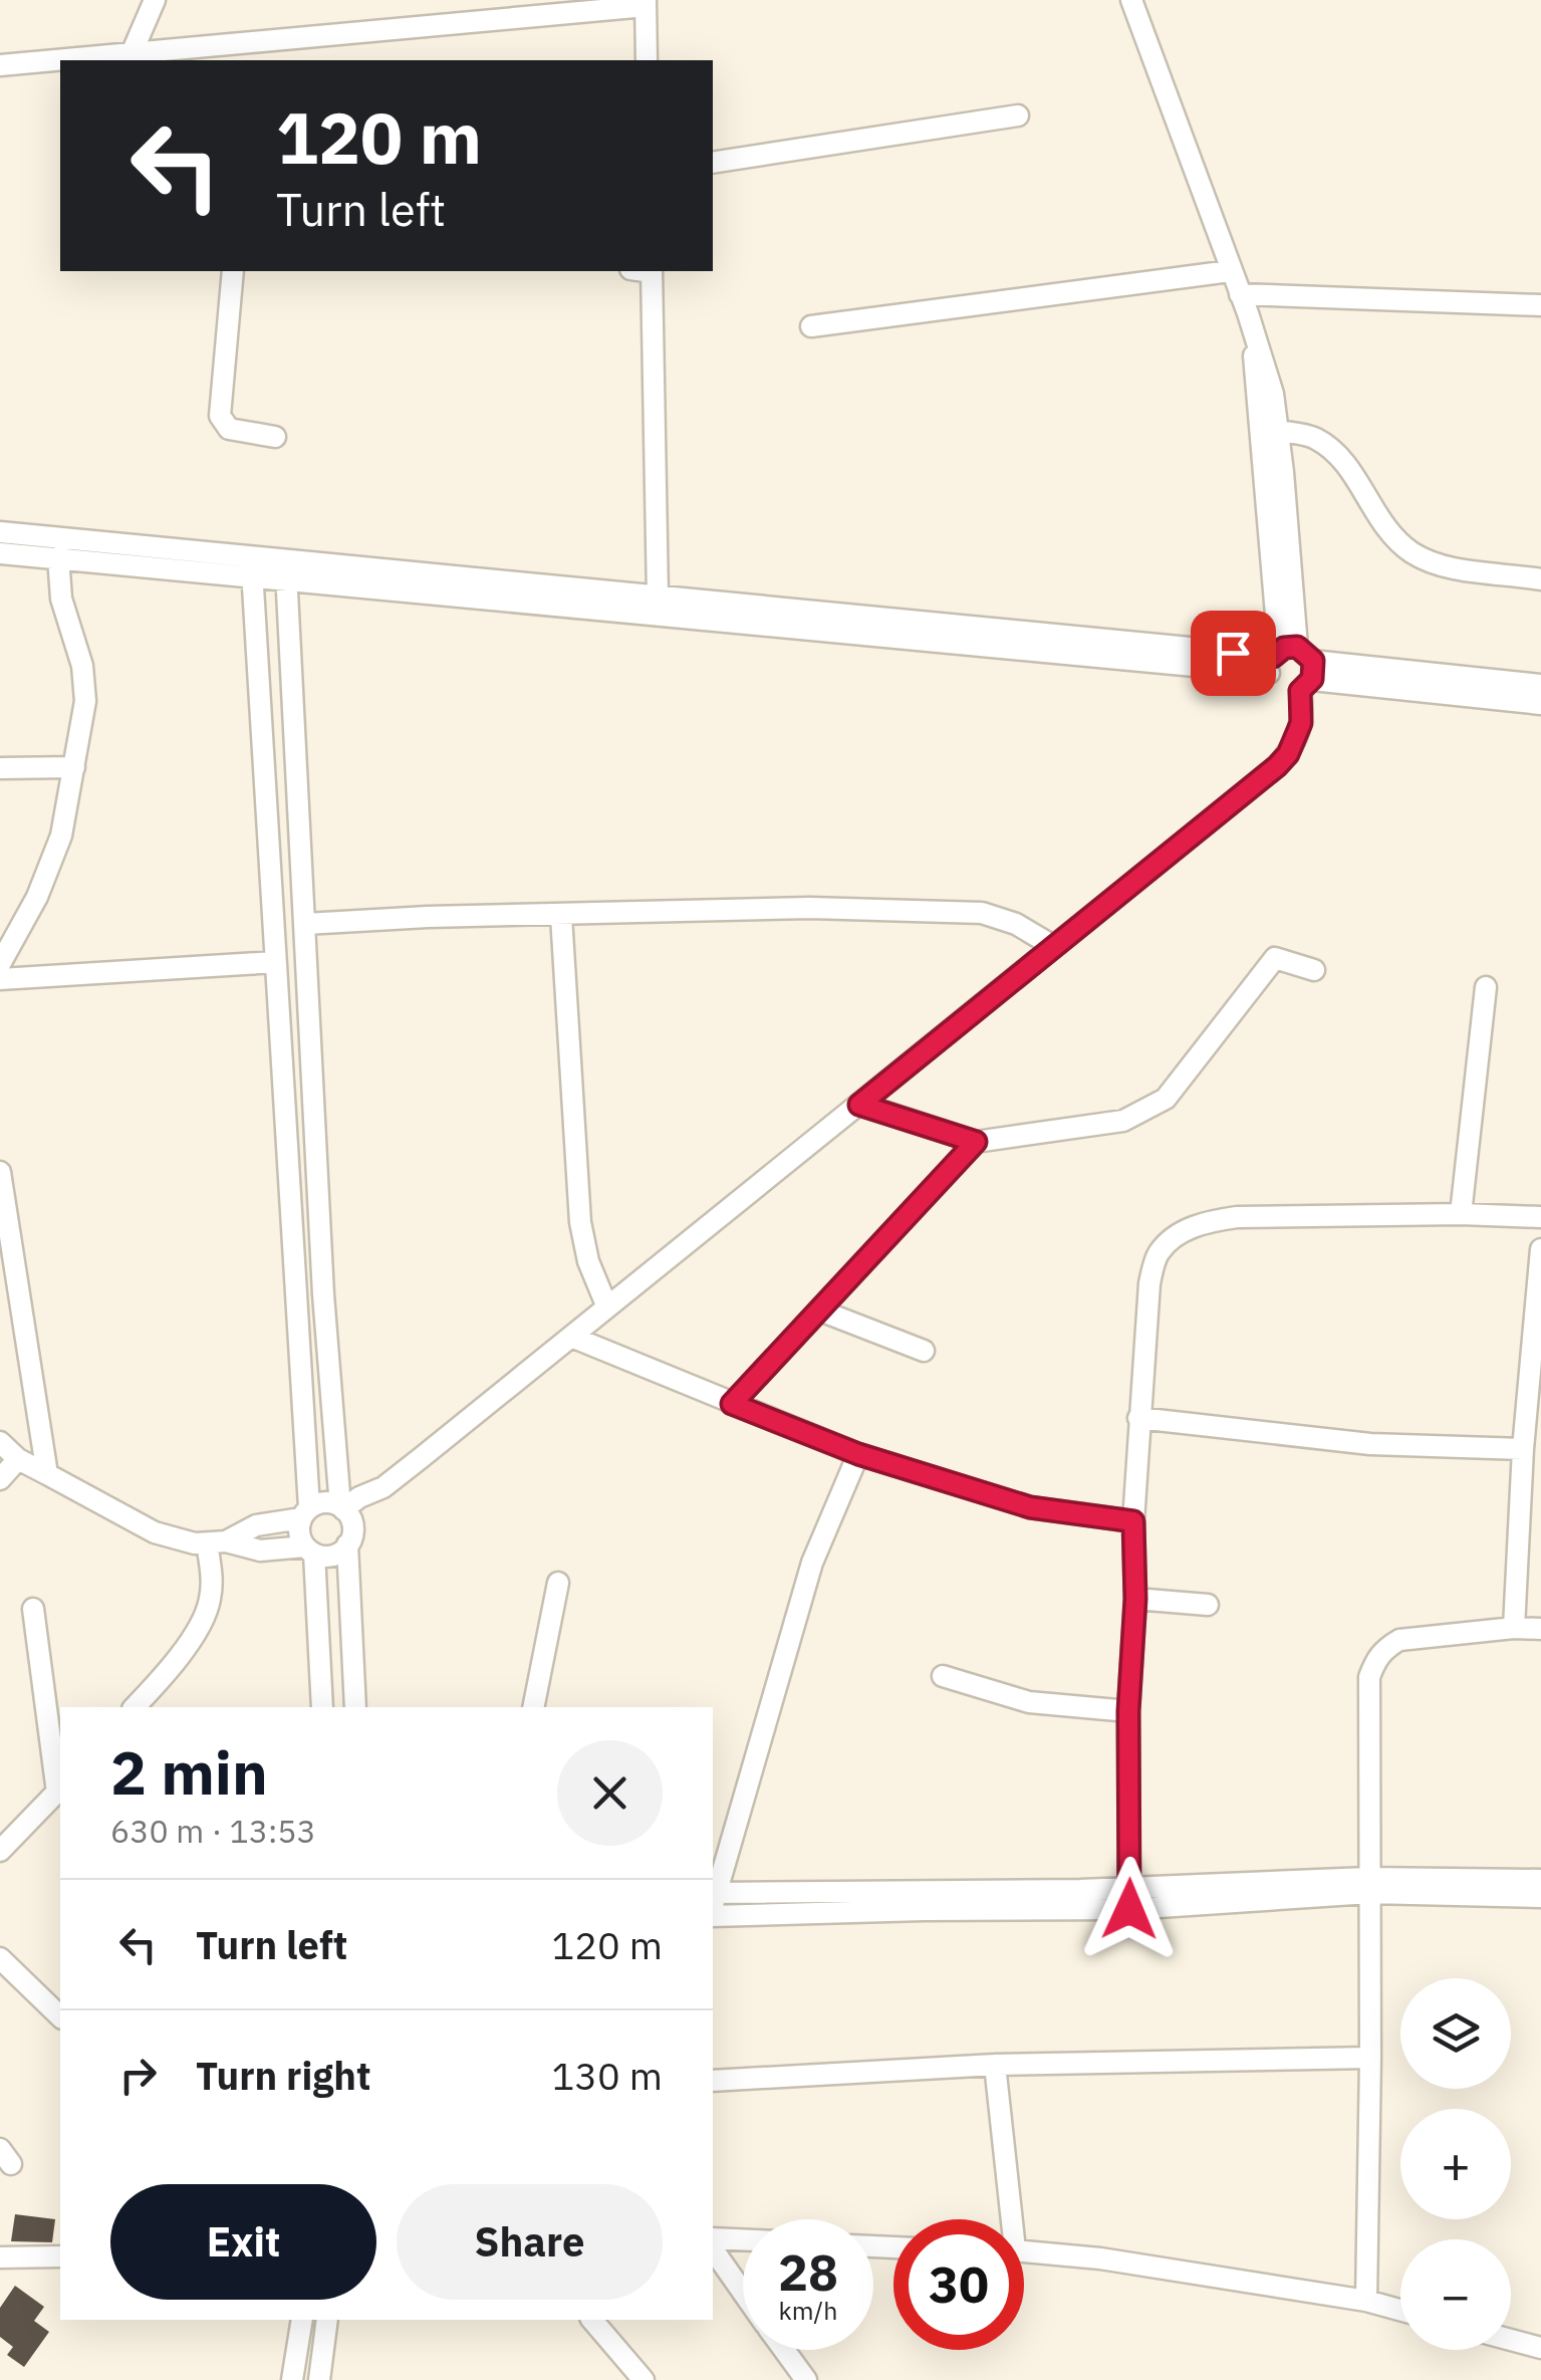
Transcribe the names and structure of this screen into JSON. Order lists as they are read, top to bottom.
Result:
{
  "page": {
    "turn": ["120 m", "Turn left"],
    "heading": ["2 min", "630 m · 13:53"],
    "list": [
      {
        "name": "Turn left",
        "value": "120 m"
      },
      {
        "name": "Turn right",
        "value": "130 m"
      }
    ],
    "map_buttons": ["+", "−"],
    "buttons": ["Exit", "Share"],
    "speed": "28 km/h",
    "limit": "30"
  }
}
